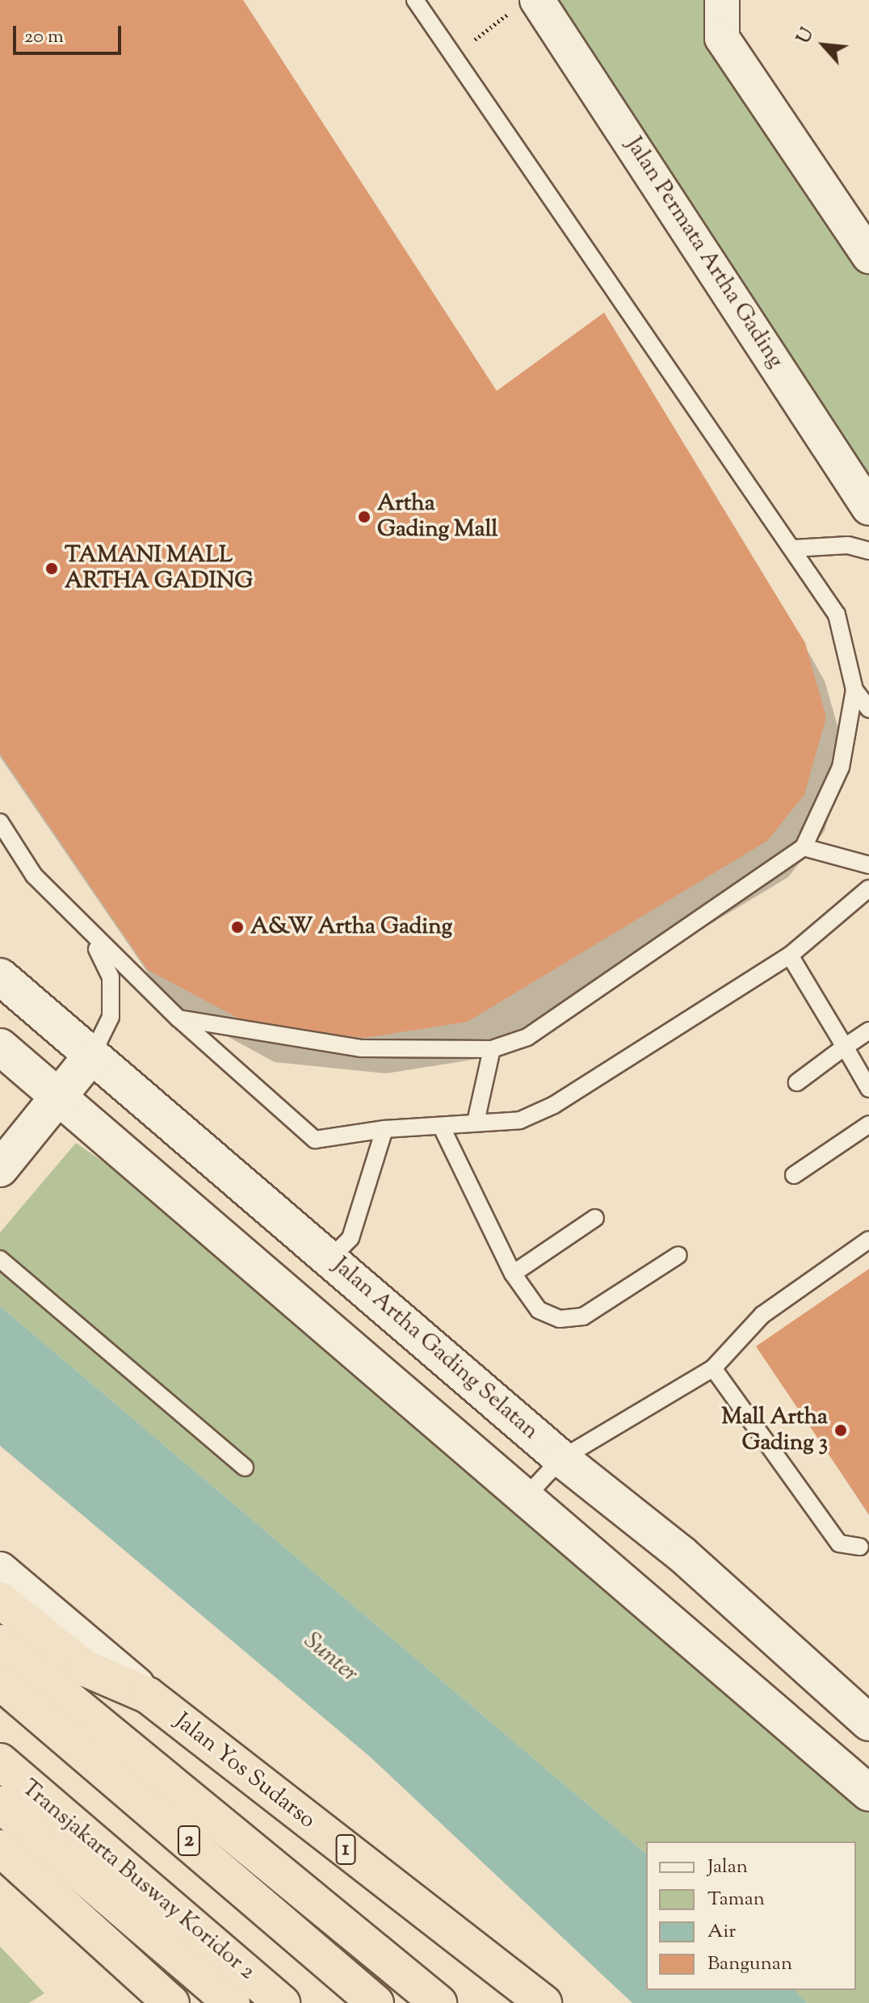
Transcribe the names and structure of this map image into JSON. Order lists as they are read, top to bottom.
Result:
{
  "streets": {
    "highway": ["Jalan Yos Sudarso", "2", "1"],
    "street": ["Jalan Permata Artha Gading", "Jalan Artha Gading Selatan"],
    "lane": ["Transjakarta Busway Koridor 2"]
  },
  "water": ["Sunter"],
  "places": [
    "Artha Gading Mall",
    "TAMANI MALL ARTHA GADING",
    "A&W Artha Gading",
    "Mall Artha Gading 3"
  ],
  "legend": [
    "Jalan",
    "Taman",
    "Air",
    "Bangunan"
  ],
  "scale_bar": "20 m",
  "north": "top left"
}
